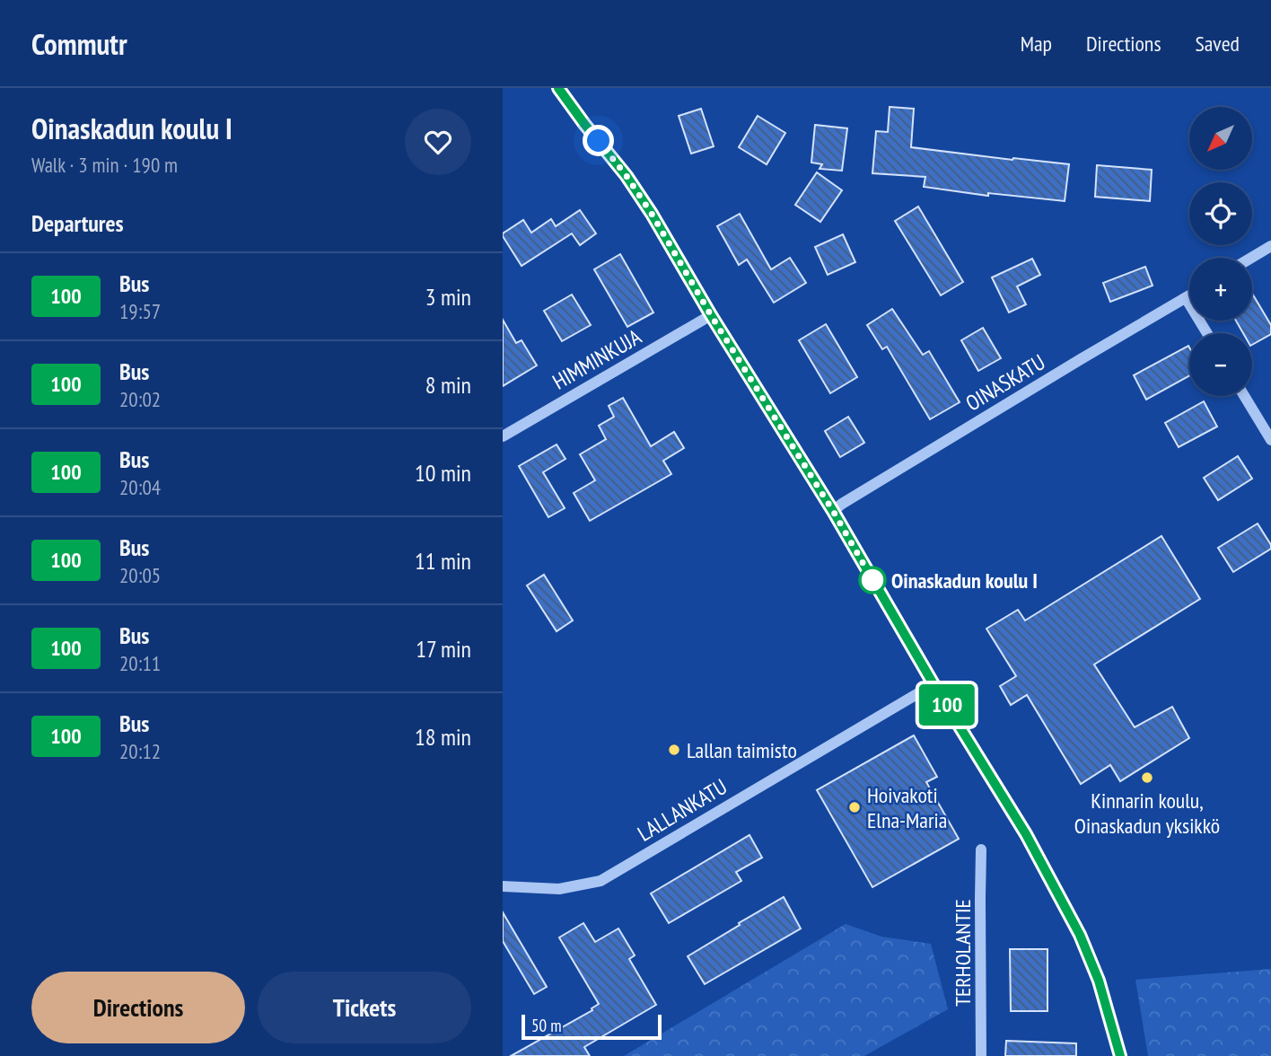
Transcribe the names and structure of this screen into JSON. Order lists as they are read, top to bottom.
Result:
{
  "streets": {
    "street": [
      "HIMMINKUJA",
      "OINASKATU",
      "LALLANKATU",
      "TERHOLANTIE"
    ]
  },
  "places": [
    "Oinaskadun koulu I",
    "Lallan taimisto",
    "Kinnarin koulu, Oinaskadun yksikkö",
    "Hoivakoti Elna-Maria"
  ],
  "lines": ["bus line 100"],
  "scale_bar": "50 m",
  "north": "bottom left",
  "page": {
    "header": "Commutr",
    "nav": ["Map", "Directions", "Saved"],
    "heading": [
      ["Oinaskadun koulu I", "Walk · 3 min · 190 m"],
      "Departures"
    ],
    "on_map": "100",
    "map_buttons": ["+", "−"],
    "list": [
      {
        "mark": "100",
        "name": "Bus",
        "note": "19:57",
        "value": "3 min"
      },
      {
        "mark": "100",
        "name": "Bus",
        "note": "20:02",
        "value": "8 min"
      },
      {
        "mark": "100",
        "name": "Bus",
        "note": "20:04",
        "value": "10 min"
      },
      {
        "mark": "100",
        "name": "Bus",
        "note": "20:05",
        "value": "11 min"
      },
      {
        "mark": "100",
        "name": "Bus",
        "note": "20:11",
        "value": "17 min"
      },
      {
        "mark": "100",
        "name": "Bus",
        "note": "20:12",
        "value": "18 min"
      }
    ],
    "buttons": ["Directions", "Tickets"],
    "scale": "50 m"
  }
}
